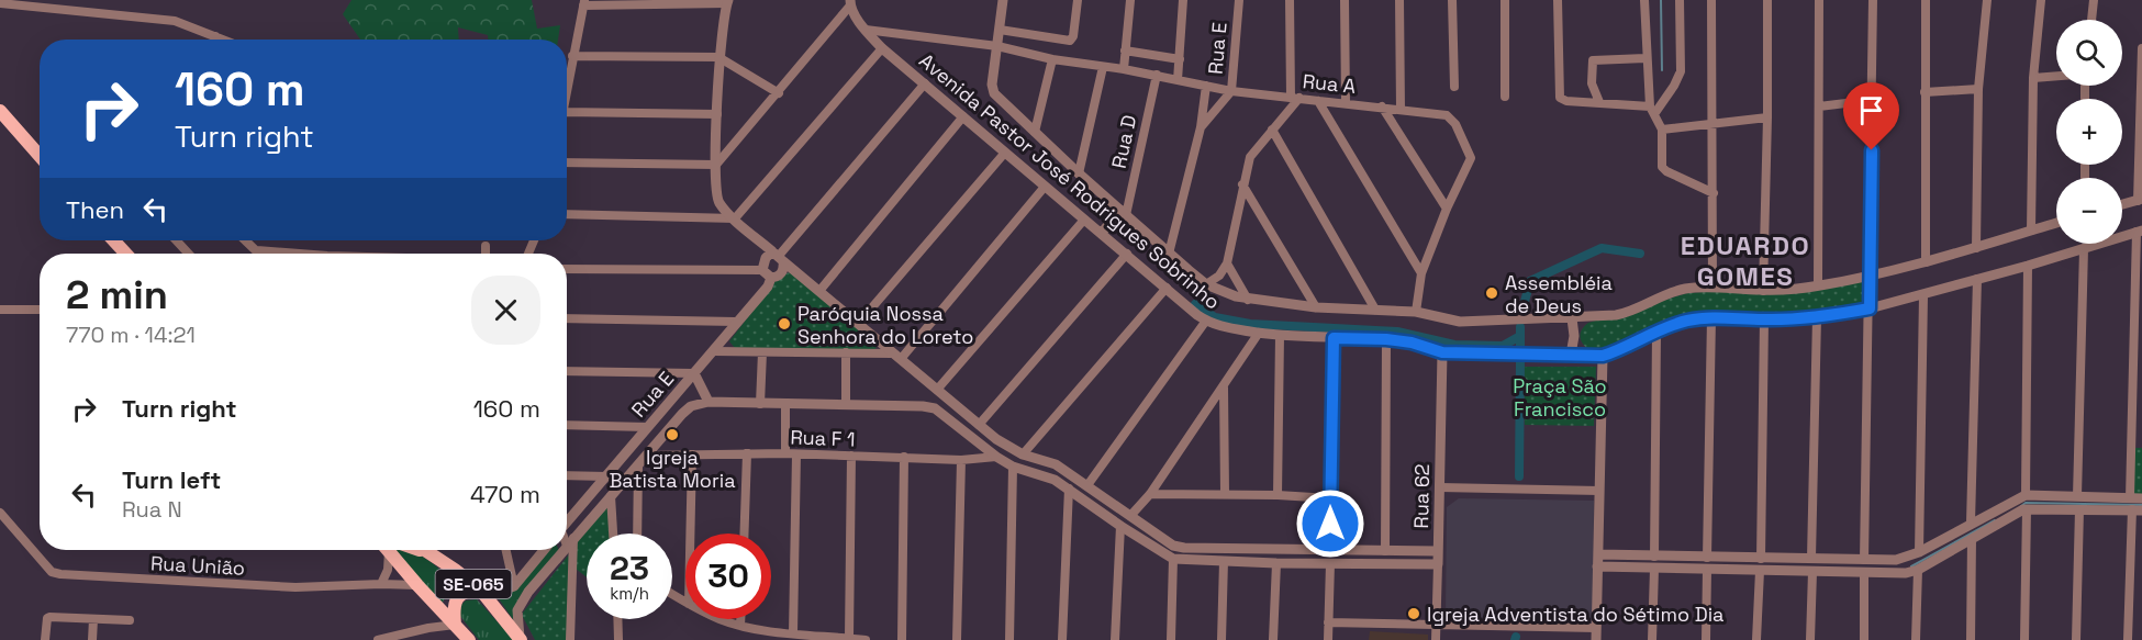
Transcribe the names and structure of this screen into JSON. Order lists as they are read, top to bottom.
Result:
{
  "streets": {
    "main road": ["SE-065"],
    "street": [
      "Rua E",
      "Rua A",
      "Rua D",
      "Avenida Pastor José Rodrigues Sobrinho",
      "Rua F 1",
      "Rua 62",
      "Rua União"
    ]
  },
  "crossings": [
    ["Rua E", "Rua A"],
    ["Rua E", "Avenida Pastor José Rodrigues Sobrinho"],
    ["Rua E", "Rua F 1"],
    ["Rua E", "SE-065"],
    ["Rua A", "Rua D"],
    ["Rua A", "Avenida Pastor José Rodrigues Sobrinho"],
    ["Rua D", "Avenida Pastor José Rodrigues Sobrinho"],
    ["Avenida Pastor José Rodrigues Sobrinho", "Rua 62"],
    ["Rua União", "SE-065"]
  ],
  "districts": ["EDUARDO GOMES"],
  "parks": ["Praça São Francisco"],
  "places": [
    "Assembléia de Deus",
    "Paróquia Nossa Senhora do Loreto",
    "Igreja Batista Moria",
    "Igreja Adventista do Sétimo Dia"
  ],
  "page": {
    "map_buttons": ["+", "−"],
    "turn": ["160 m", "Turn right"],
    "then": "Then",
    "heading": ["2 min", "770 m · 14:21"],
    "list": [
      {
        "name": "Turn right",
        "value": "160 m"
      },
      {
        "name": "Turn left",
        "note": "Rua N",
        "value": "470 m"
      }
    ],
    "speed": "23 km/h",
    "limit": "30"
  }
}
